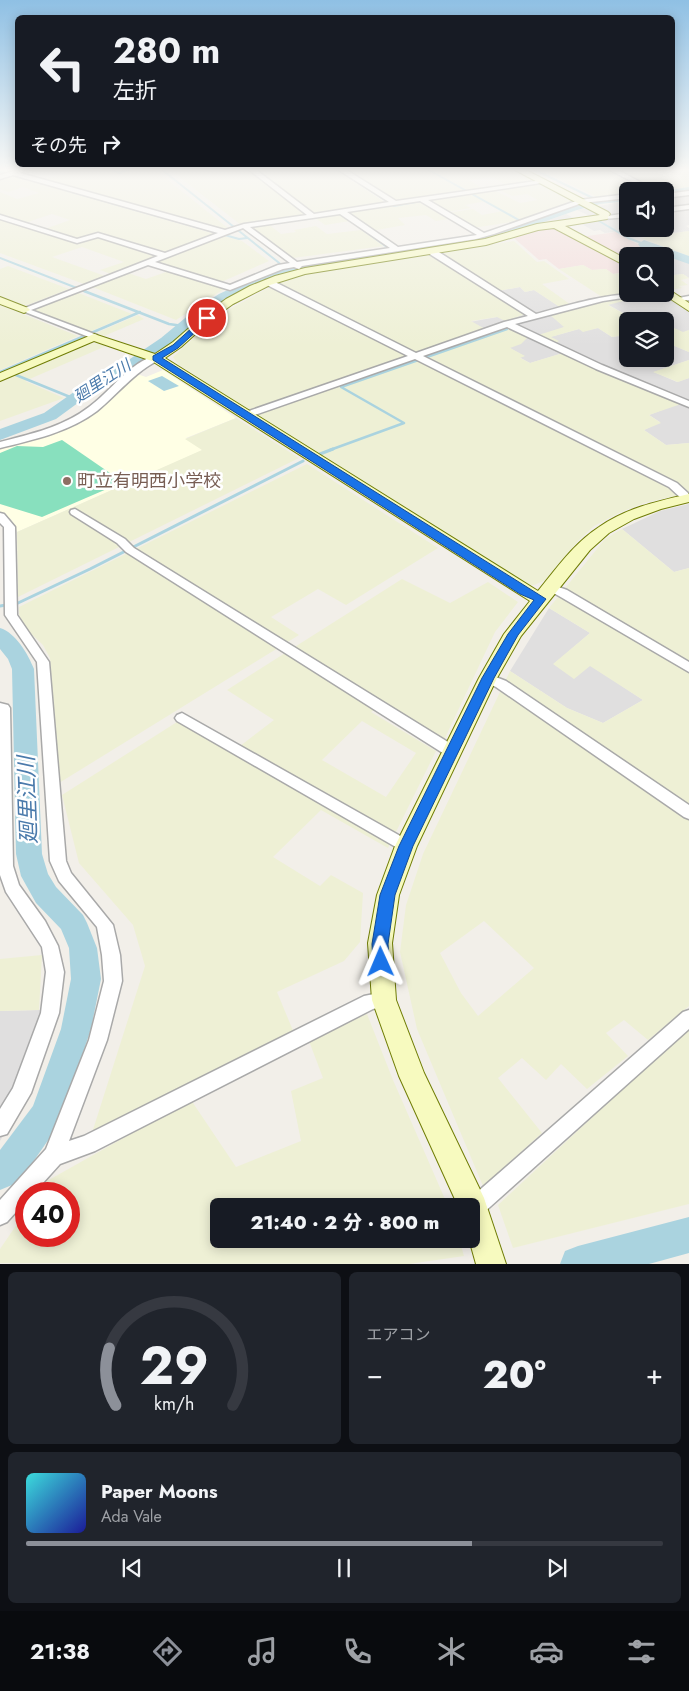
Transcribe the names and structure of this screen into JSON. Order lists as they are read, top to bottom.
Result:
{
  "water": ["廻里江川"],
  "places": ["町立有明西小学校"],
  "page": {
    "turn": ["280 m", "左折"],
    "then": "その先",
    "limit": "40",
    "trip": "21:40 · 2 分 · 800 m",
    "tile": "エアコン",
    "heat": ["−", "20°", "+"],
    "song": ["Paper Moons", "Ada Vale"],
    "tabs": "21:38",
    "gauge": ["29", "km/h"]
  }
}
